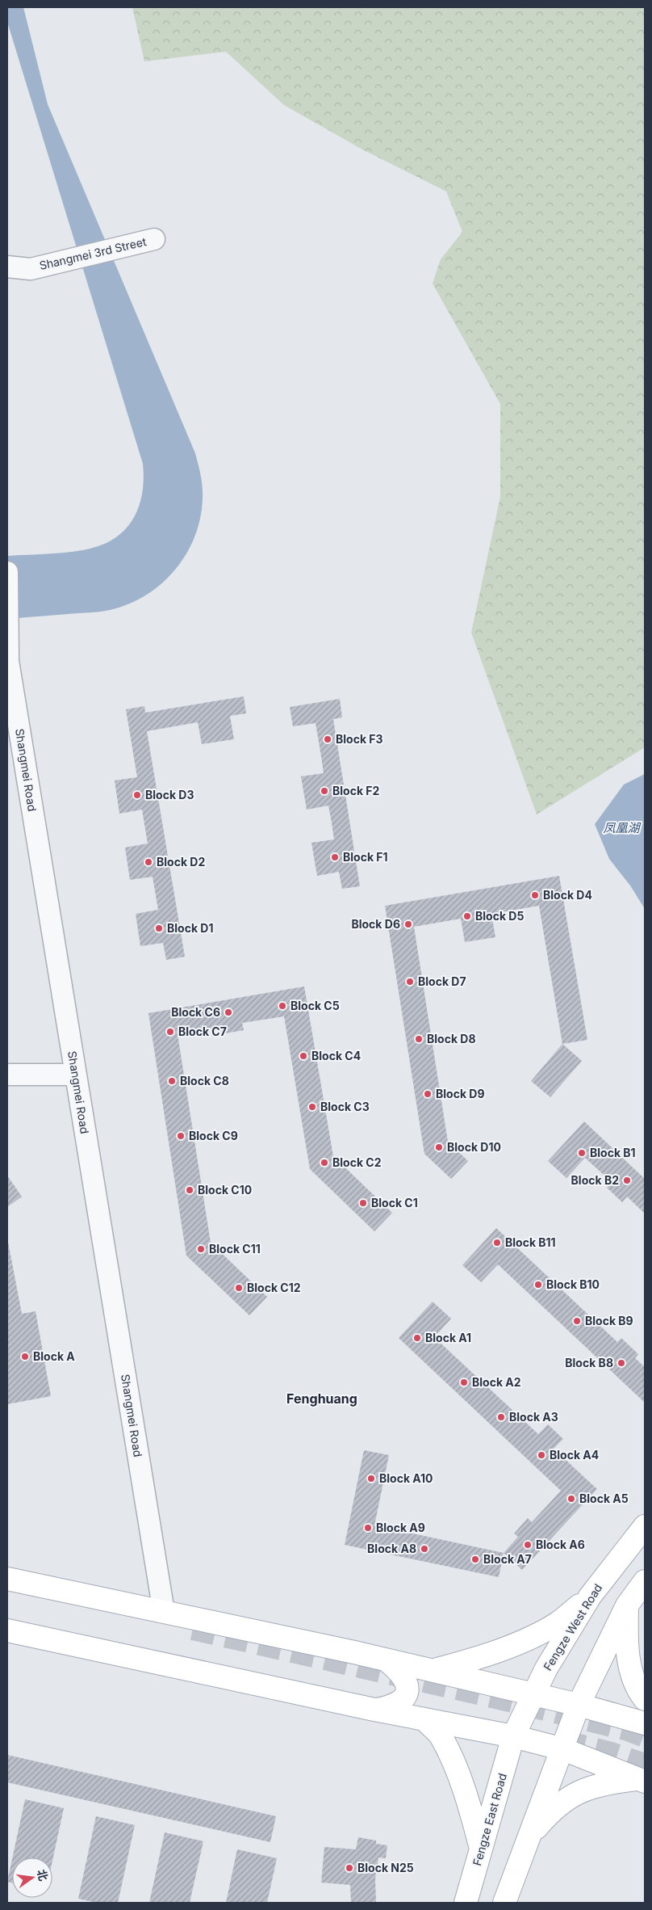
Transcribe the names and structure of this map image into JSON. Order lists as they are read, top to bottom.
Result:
{
  "streets": {
    "main road": ["Fengze West Road", "Fengze East Road"],
    "street": ["Shangmei 3rd Street", "Shangmei Road"]
  },
  "crossings": [
    ["Fengze West Road", "Fengze East Road"]
  ],
  "districts": ["Fenghuang"],
  "water": ["凤凰湖"],
  "places": [
    "Block F3",
    "Block F2",
    "Block D3",
    "Block F1",
    "Block D2",
    "Block D4",
    "Block D5",
    "Block D6",
    "Block D1",
    "Block D7",
    "Block C5",
    "Block C6",
    "Block C7",
    "Block D8",
    "Block C4",
    "Block C8",
    "Block D9",
    "Block C3",
    "Block C9",
    "Block D10",
    "Block B1",
    "Block C2",
    "Block B2",
    "Block C10",
    "Block C1",
    "Block B11",
    "Block C11",
    "Block B10",
    "Block C12",
    "Block B9",
    "Block A1",
    "Block A",
    "Block B8",
    "Block A2",
    "Block A3",
    "Block A4",
    "Block A10",
    "Block A5",
    "Block A9",
    "Block A6",
    "Block A8",
    "Block A7",
    "Block N25"
  ],
  "north": "right"
}
